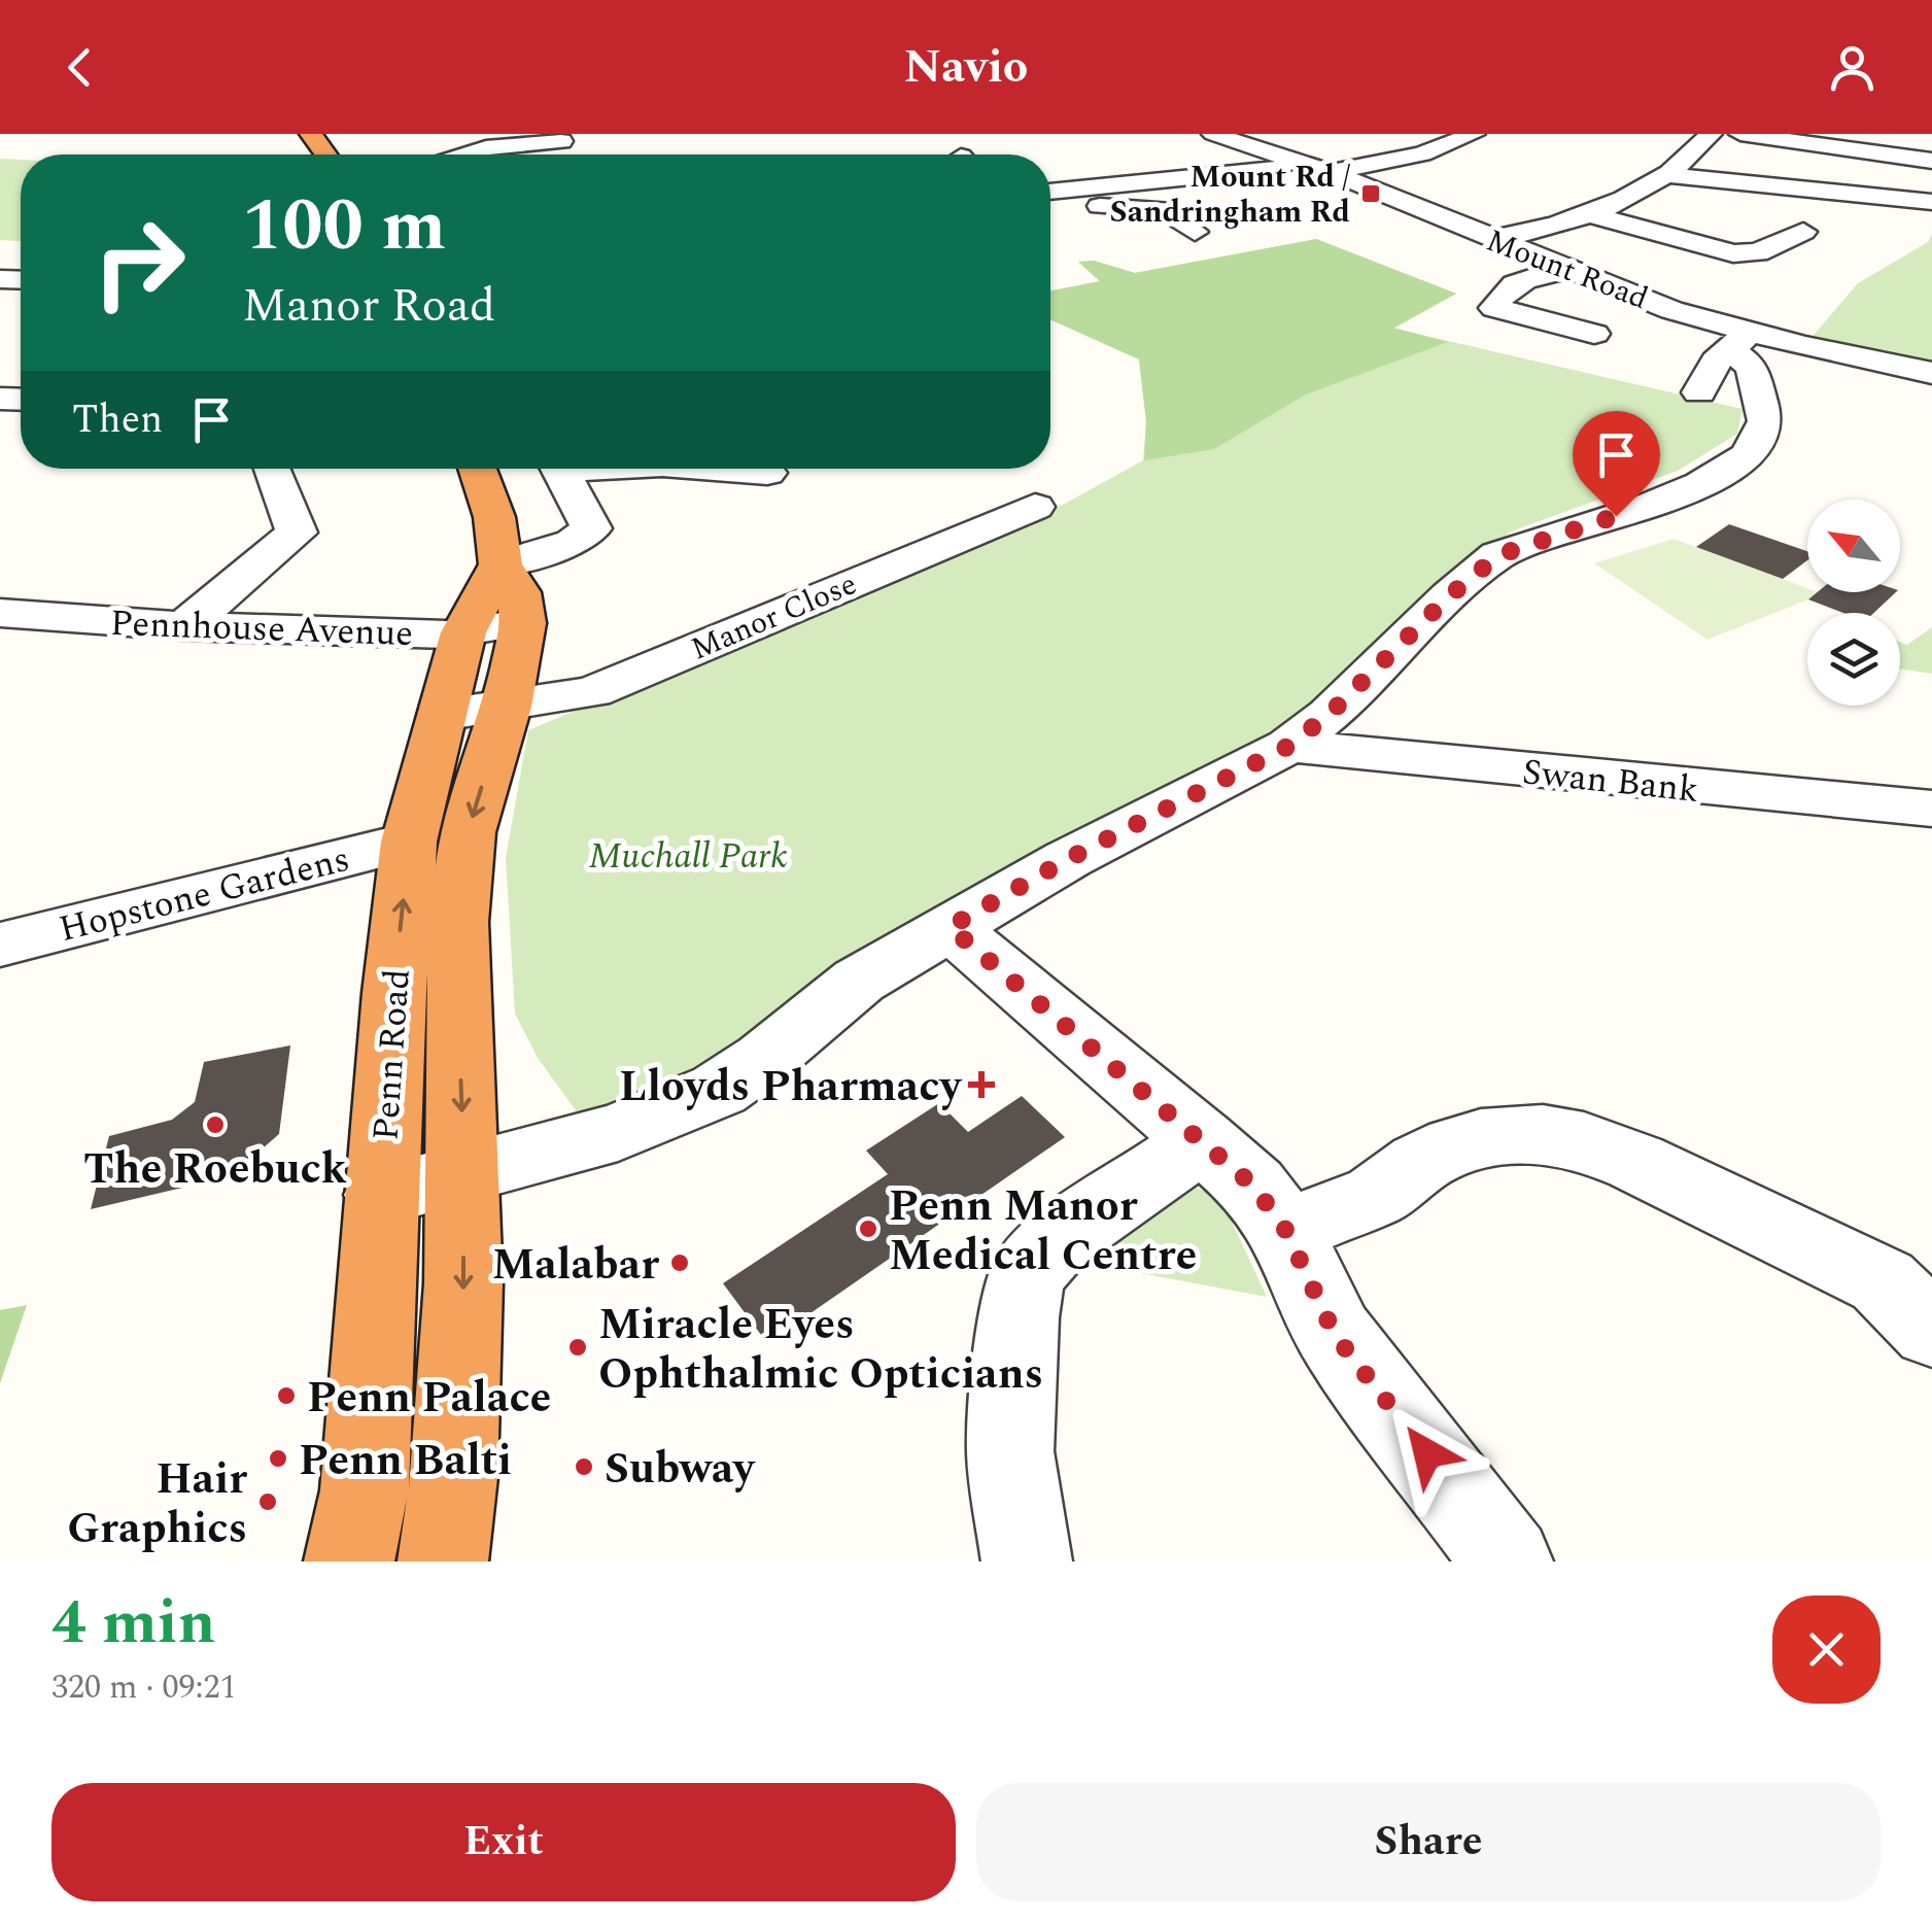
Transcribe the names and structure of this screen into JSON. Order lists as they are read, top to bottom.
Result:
{
  "streets": {
    "highway": ["Penn Road"],
    "street": [
      "Mount Road",
      "Manor Close",
      "Pennhouse Avenue",
      "Swan Bank",
      "Hopstone Gardens"
    ]
  },
  "crossings": [
    ["Manor Close", "Penn Road"],
    ["Pennhouse Avenue", "Penn Road"],
    ["Hopstone Gardens", "Penn Road"]
  ],
  "parks": ["Muchall Park"],
  "places": {
    "transit": ["Mount Rd / Sandringham Rd"],
    "health": ["Lloyds Pharmacy"],
    "other": [
      "The Roebuck",
      "Penn Manor Medical Centre",
      "Malabar",
      "Miracle Eyes Ophthalmic Opticians",
      "Penn Palace",
      "Penn Balti",
      "Subway",
      "Hair Graphics"
    ]
  },
  "north": "top left",
  "page": {
    "header": "Navio",
    "turn": ["100 m", "Manor Road"],
    "then": "Then",
    "heading": ["4 min", "320 m · 09:21"],
    "buttons": ["Exit", "Share"]
  }
}
